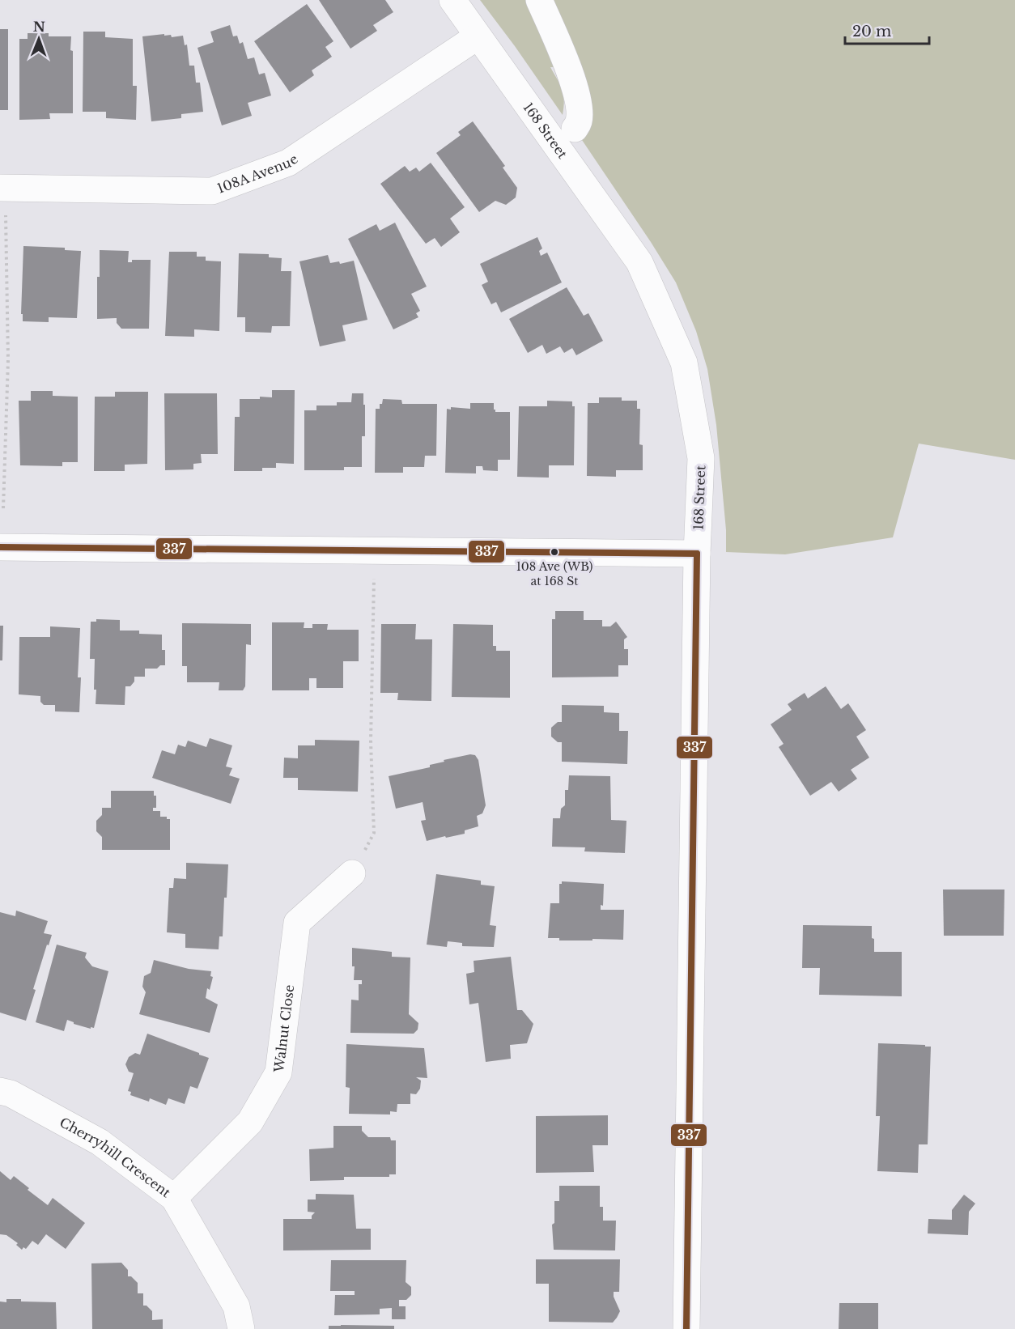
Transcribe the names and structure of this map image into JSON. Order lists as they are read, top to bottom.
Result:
{
  "streets": {
    "street": [
      "168 Street",
      "108A Avenue",
      "Walnut Close",
      "Cherryhill Crescent"
    ]
  },
  "crossings": [
    ["168 Street", "108A Avenue"],
    ["Walnut Close", "Cherryhill Crescent"]
  ],
  "places": ["108 Ave (WB) at 168 St"],
  "lines": ["transit line 337"],
  "scale_bar": "20 m",
  "north": "top"
}
